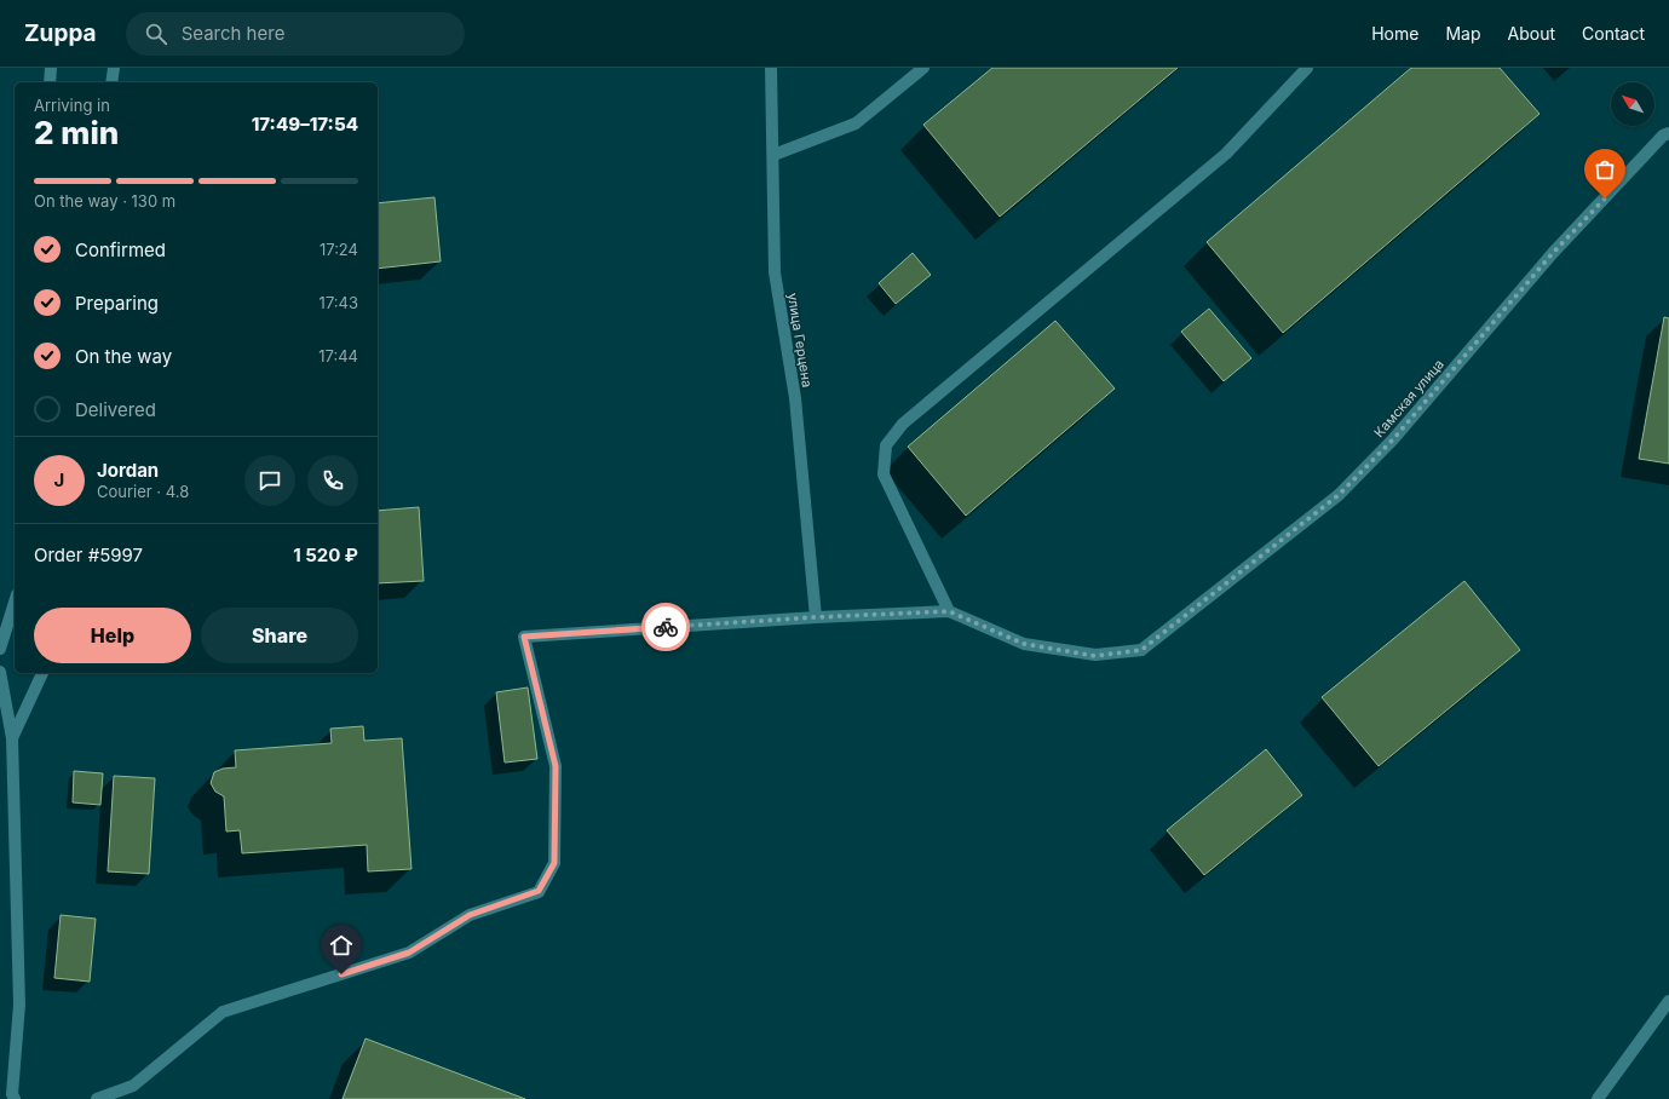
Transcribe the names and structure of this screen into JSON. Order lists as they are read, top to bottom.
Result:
{
  "streets": {
    "street": ["улица Герцена", "Камская улица"]
  },
  "north": "top left",
  "page": {
    "header": "Zuppa",
    "search": "Search here",
    "nav": [
      "Home",
      "Map",
      "About",
      "Contact"
    ],
    "heading": ["2 min", "Arriving in", "17:49–17:54"],
    "panel": [
      "Jordan",
      "Courier · 4.8",
      "Order #5997",
      "1 520 ₽"
    ],
    "bar": "On the way · 130 m",
    "list": [
      ["Confirmed", "17:24"],
      ["Preparing", "17:43"],
      ["On the way", "17:44"],
      "Delivered"
    ],
    "round": "J",
    "buttons": ["Help", "Share"]
  }
}
